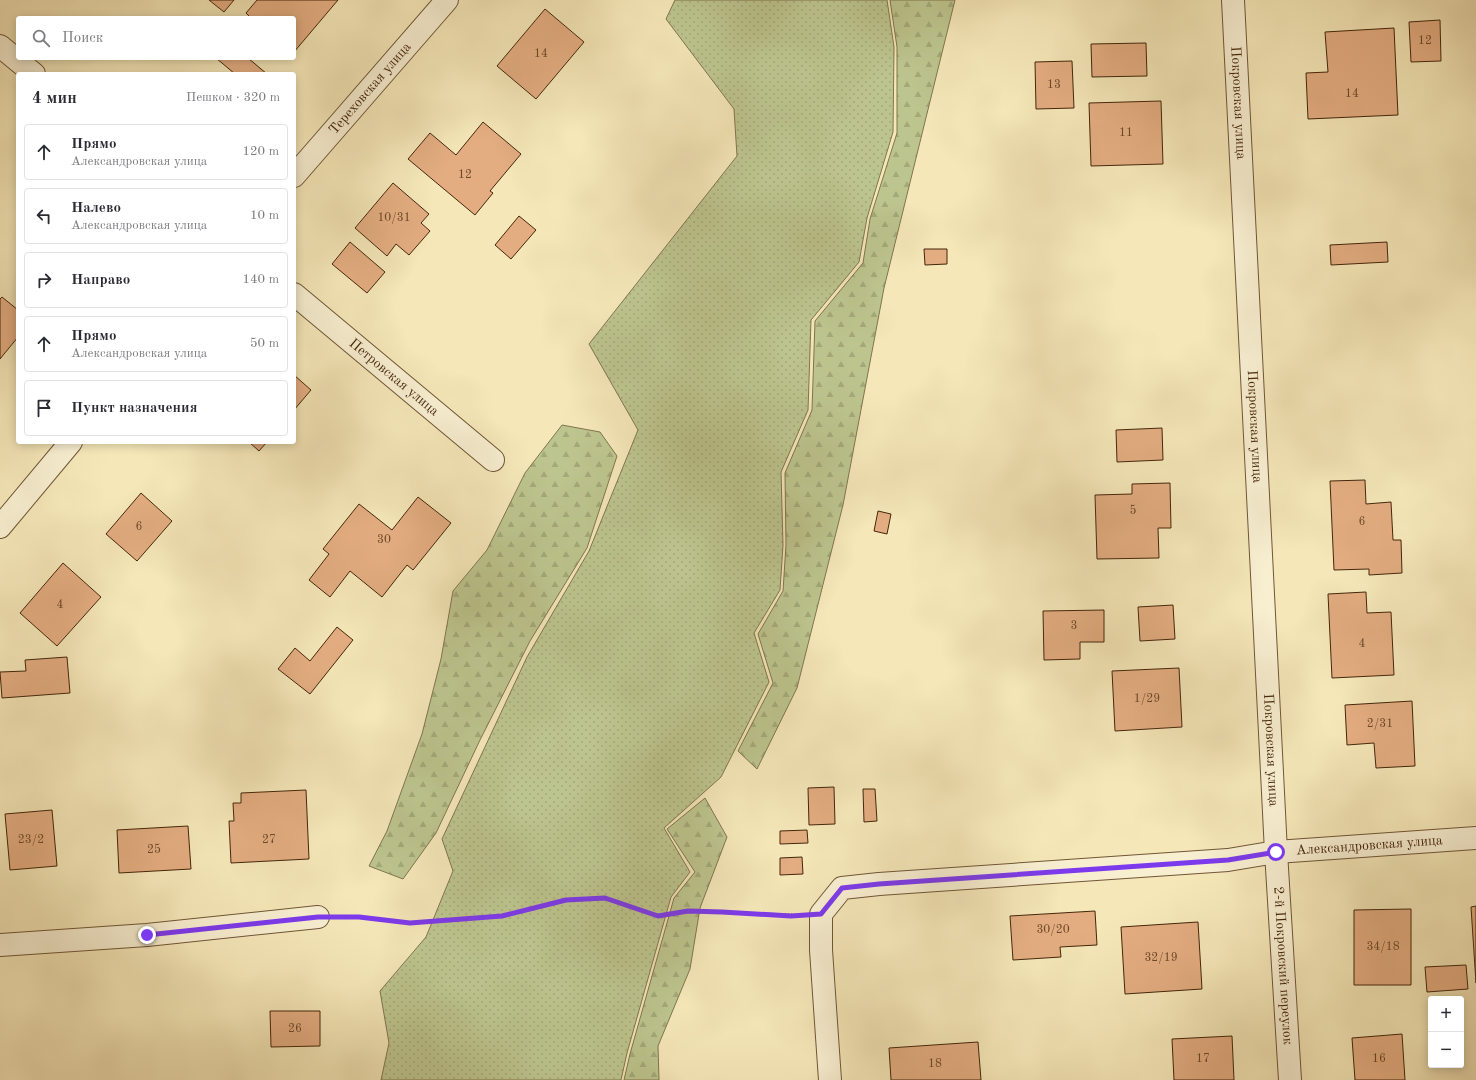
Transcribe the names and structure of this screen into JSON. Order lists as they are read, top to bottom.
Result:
{
  "streets": {
    "street": [
      "Тереховская улица",
      "Покровская улица",
      "Петровская улица",
      "Александровская улица",
      "2-й Покровский переулок"
    ]
  },
  "crossings": [
    ["Покровская улица", "Александровская улица"],
    ["Покровская улица", "2-й Покровский переулок"],
    ["Александровская улица", "2-й Покровский переулок"]
  ],
  "house_numbers": [
    "12",
    "14",
    "13",
    "14",
    "11",
    "12",
    "10/31",
    "5",
    "6",
    "6",
    "30",
    "4",
    "3",
    "4",
    "1/29",
    "2/31",
    "23/2",
    "27",
    "25",
    "30/20",
    "34/18",
    "32/19",
    "26",
    "17",
    "16",
    "18"
  ],
  "page": {
    "search": "Поиск",
    "heading": ["4 мин", "Пешком · 320 m"],
    "list": [
      ["Прямо", "Александровская улица", "120 m"],
      ["Налево", "Александровская улица", "10 m"],
      ["Направо", "140 m"],
      ["Прямо", "Александровская улица", "50 m"],
      "Пункт назначения"
    ],
    "map_buttons": ["+", "−"]
  }
}
